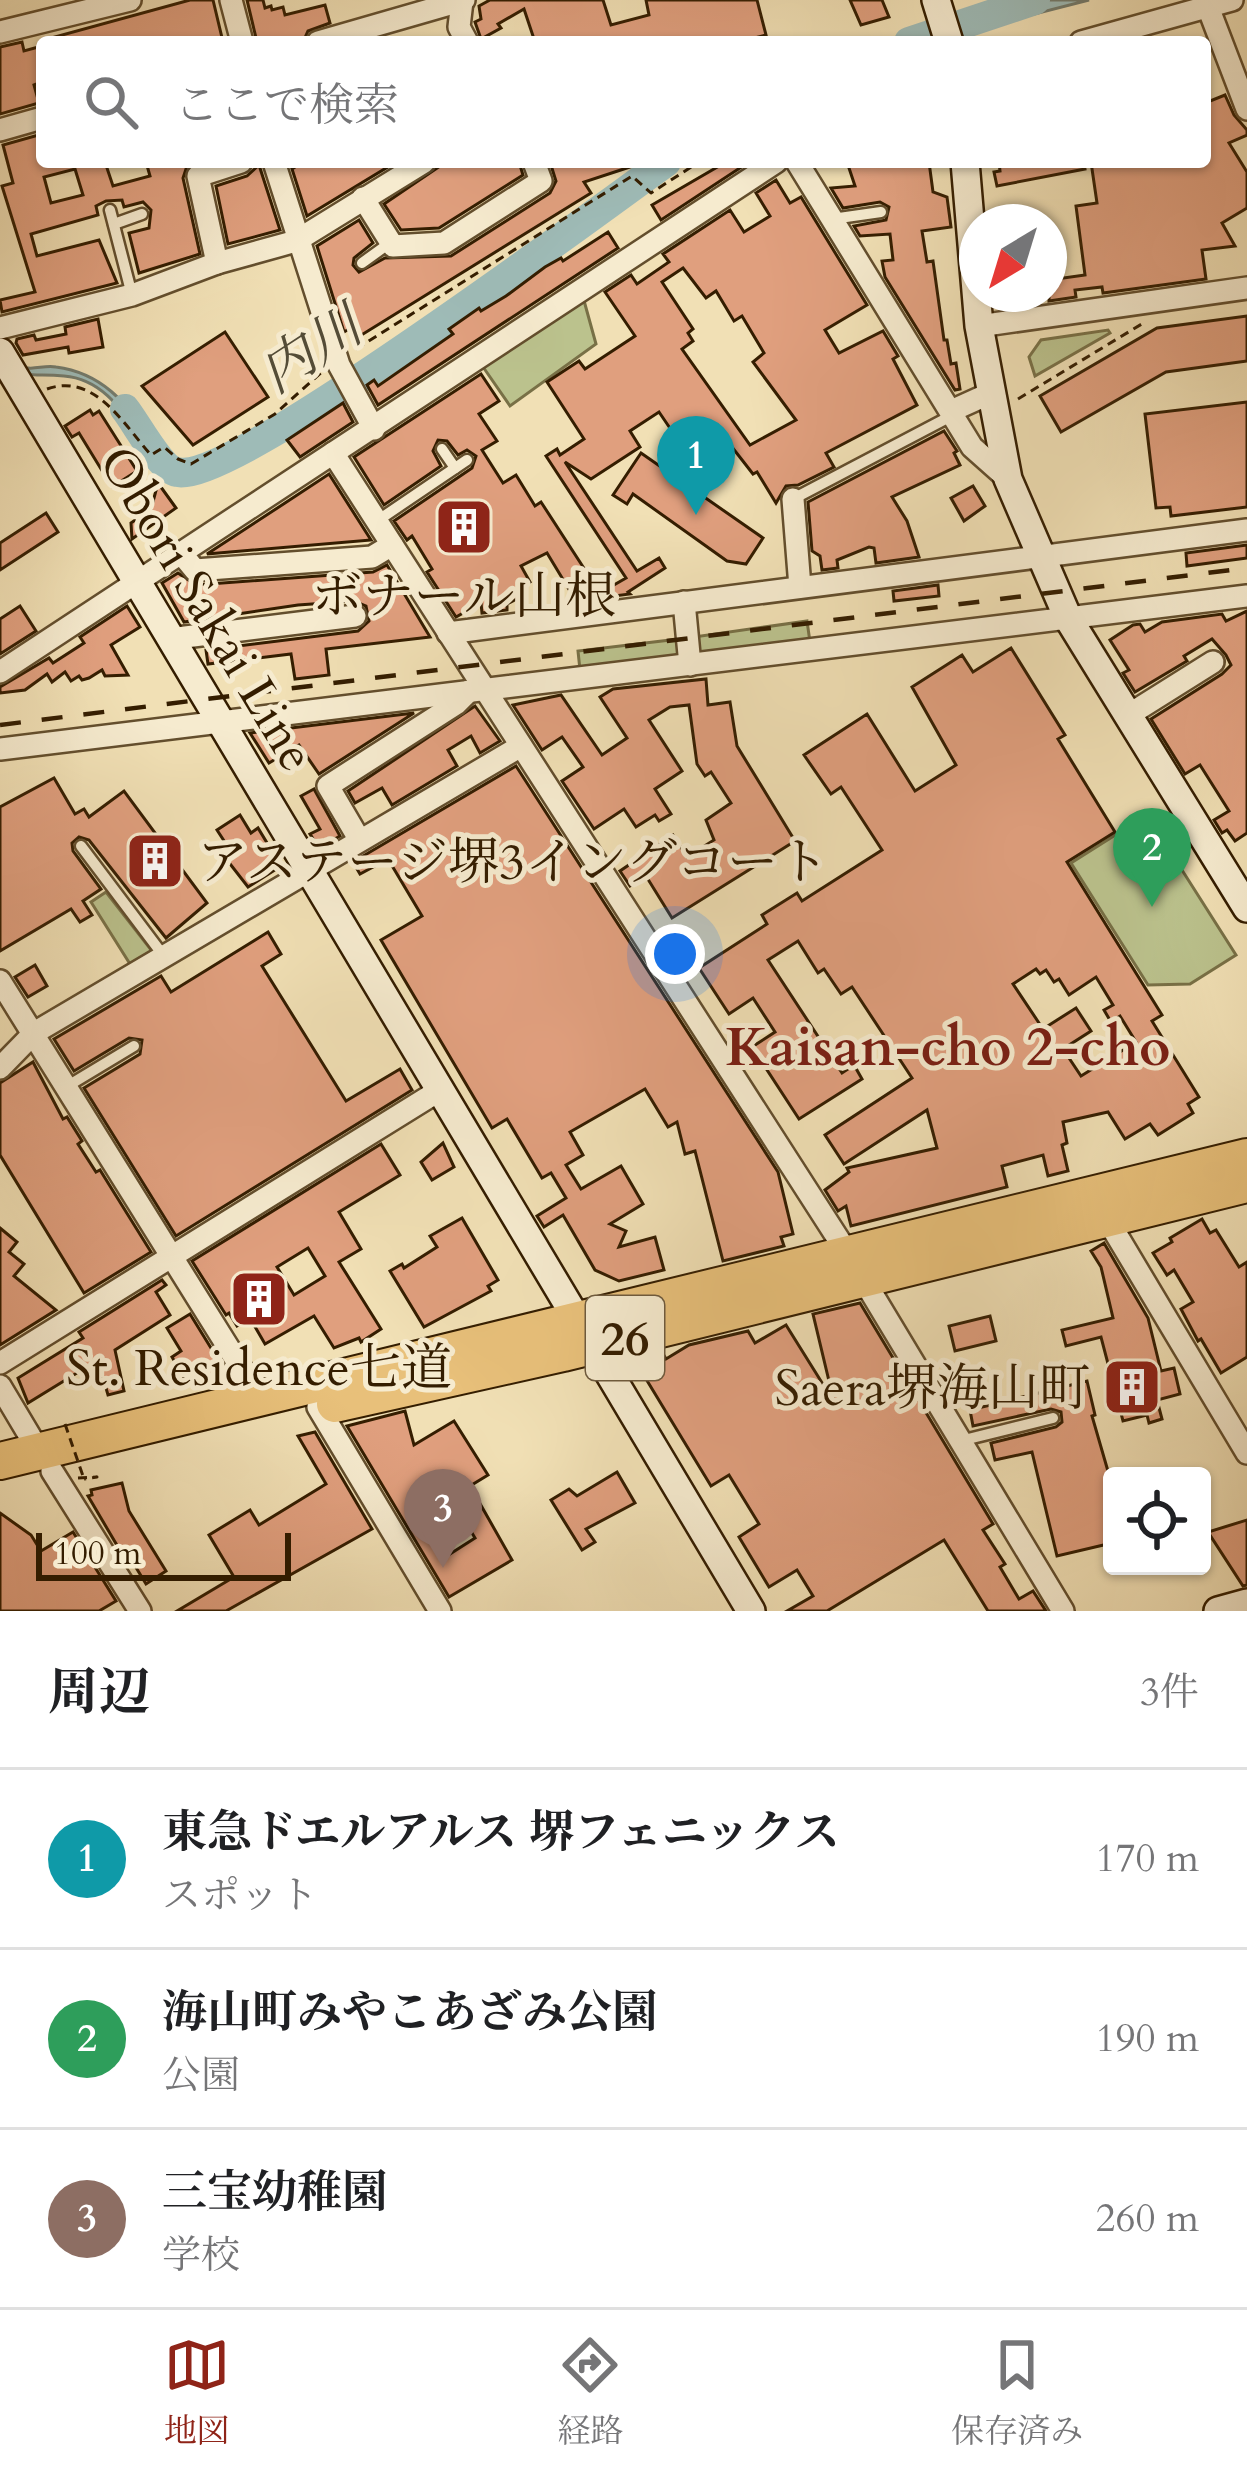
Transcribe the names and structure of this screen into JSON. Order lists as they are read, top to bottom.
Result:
{
  "streets": {
    "highway": ["26"],
    "street": ["Obori Sakai Line"]
  },
  "crossings": [
    ["Obori Sakai Line", "26"]
  ],
  "districts": ["Kaisan-cho 2-cho"],
  "water": ["内川"],
  "places": {
    "building": [
      "ボナール山根",
      "アステージ堺3イングコート",
      "St. Residence七道",
      "Saera堺海山町"
    ]
  },
  "scale_bar": "100 m",
  "north": "bottom left",
  "page": {
    "search": "ここで検索",
    "pins": ["1", "2", "3"],
    "scale": "100 m",
    "heading": ["周辺", "3件"],
    "list": [
      {
        "mark": "1",
        "name": "東急ドエルアルス 堺フェニックス",
        "note": "スポット",
        "value": "170 m"
      },
      {
        "mark": "2",
        "name": "海山町みやこあざみ公園",
        "note": "公園",
        "value": "190 m"
      },
      {
        "mark": "3",
        "name": "三宝幼稚園",
        "note": "学校",
        "value": "260 m"
      }
    ],
    "nav": ["地図", "経路", "保存済み"]
  }
}
